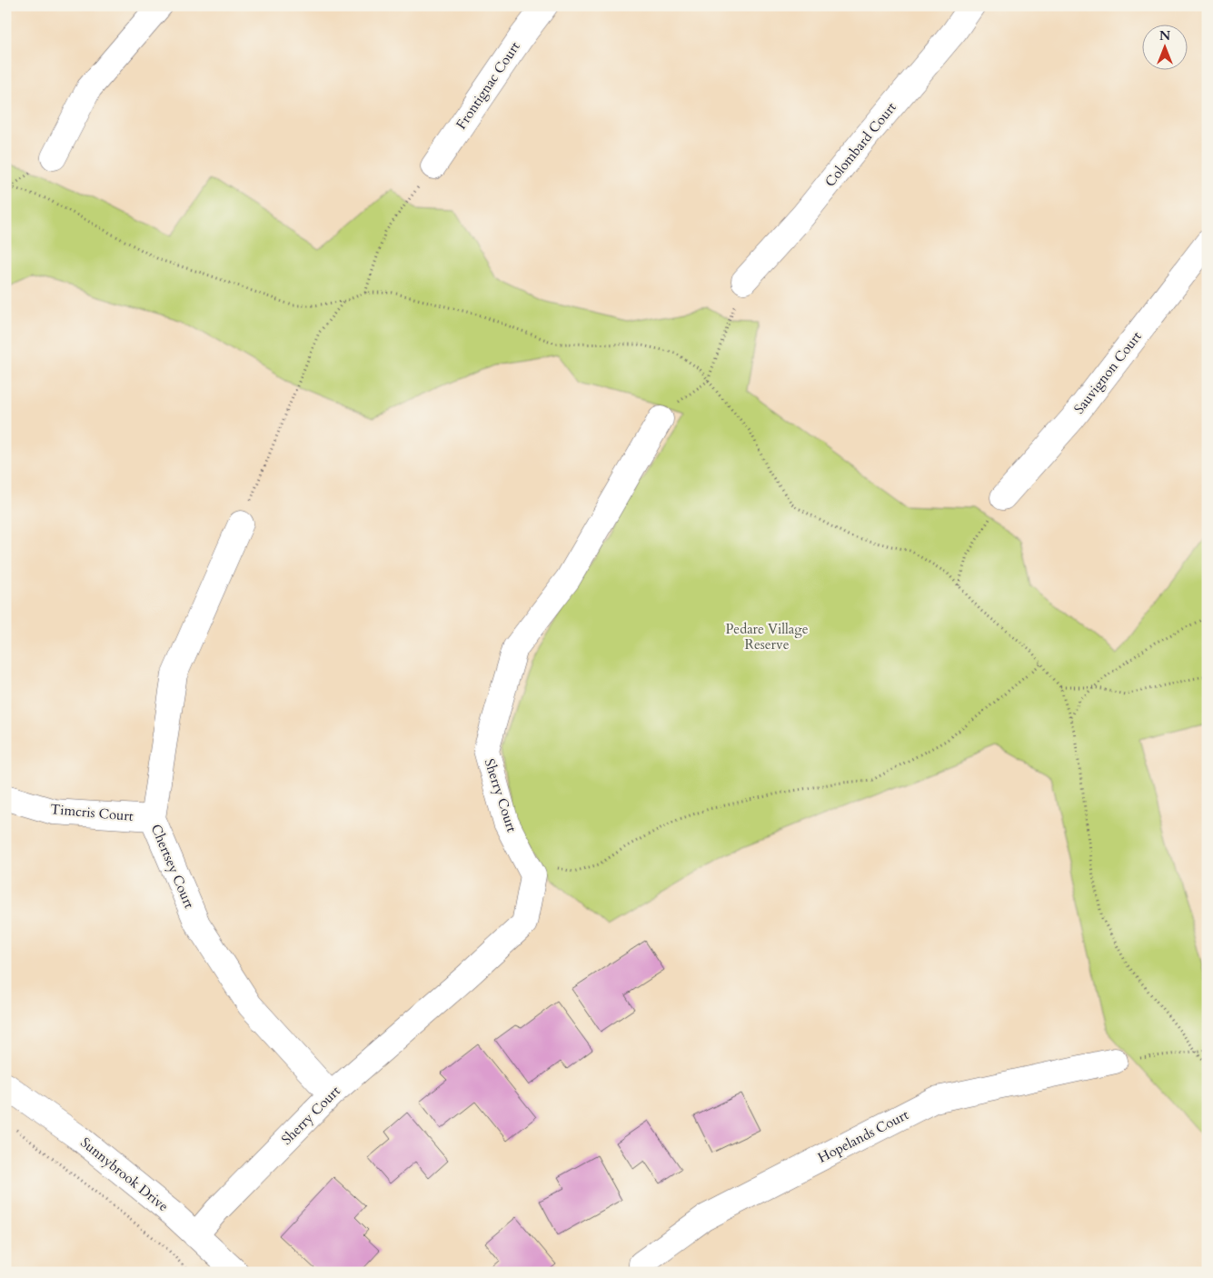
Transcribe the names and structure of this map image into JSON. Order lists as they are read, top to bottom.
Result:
{
  "streets": {
    "street": [
      "Frontignac Court",
      "Colombard Court",
      "Sauvignon Court",
      "Sherry Court",
      "Timcris Court",
      "Chertsey Court",
      "Hopelands Court",
      "Sunnybrook Drive"
    ]
  },
  "crossings": [
    ["Sherry Court", "Chertsey Court"],
    ["Sherry Court", "Sunnybrook Drive"],
    ["Timcris Court", "Chertsey Court"]
  ],
  "parks": ["Pedare Village Reserve"],
  "north": "top"
}
